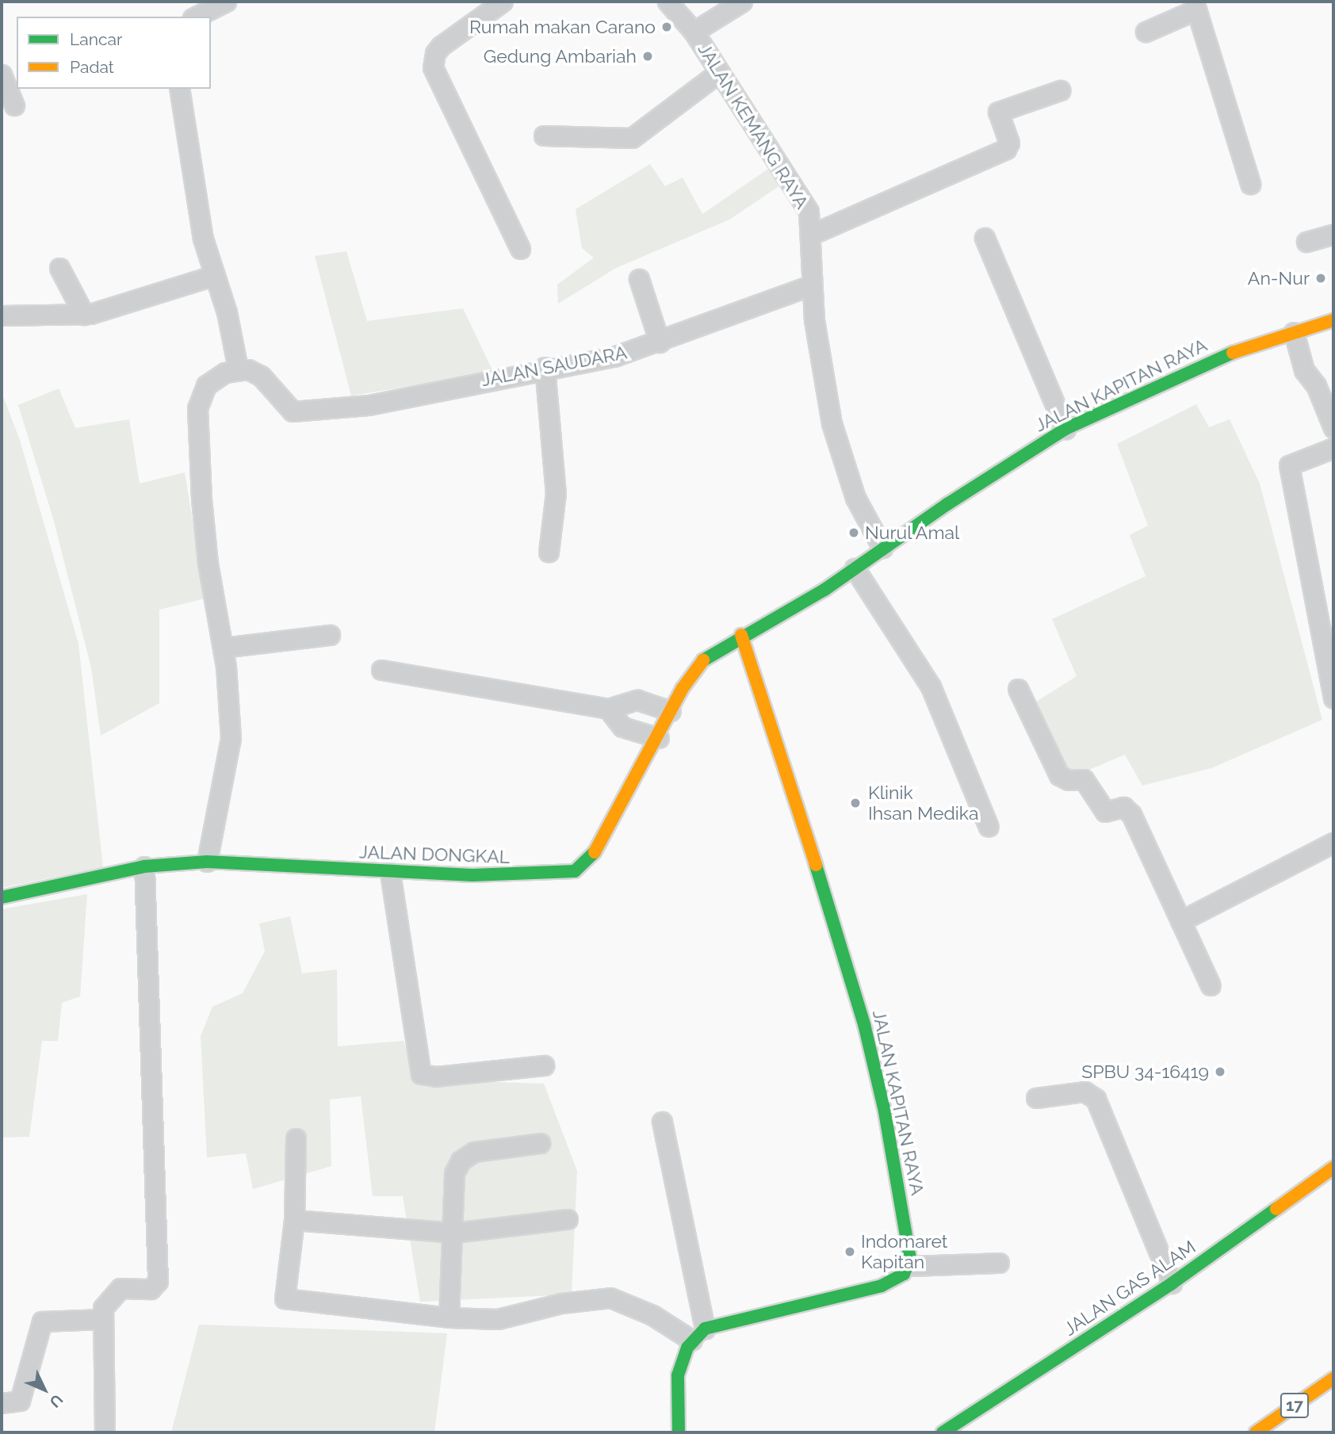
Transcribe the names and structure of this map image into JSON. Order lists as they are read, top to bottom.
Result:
{
  "streets": {
    "main road": [
      "JALAN KAPITAN RAYA",
      "JALAN DONGKAL",
      "JALAN GAS ALAM",
      "17"
    ],
    "street": ["JALAN KEMANG RAYA", "JALAN SAUDARA"]
  },
  "crossings": [
    ["JALAN KEMANG RAYA", "JALAN SAUDARA"],
    ["JALAN KEMANG RAYA", "JALAN KAPITAN RAYA"],
    ["JALAN KAPITAN RAYA", "JALAN DONGKAL"]
  ],
  "places": [
    "Rumah makan Carano",
    "Gedung Ambariah",
    "An-Nur",
    "Nurul Amal",
    "Klinik Ihsan Medika",
    "SPBU 34-16419",
    "Indomaret Kapitan"
  ],
  "legend": ["Lancar", "Padat"],
  "north": "bottom right"
}
